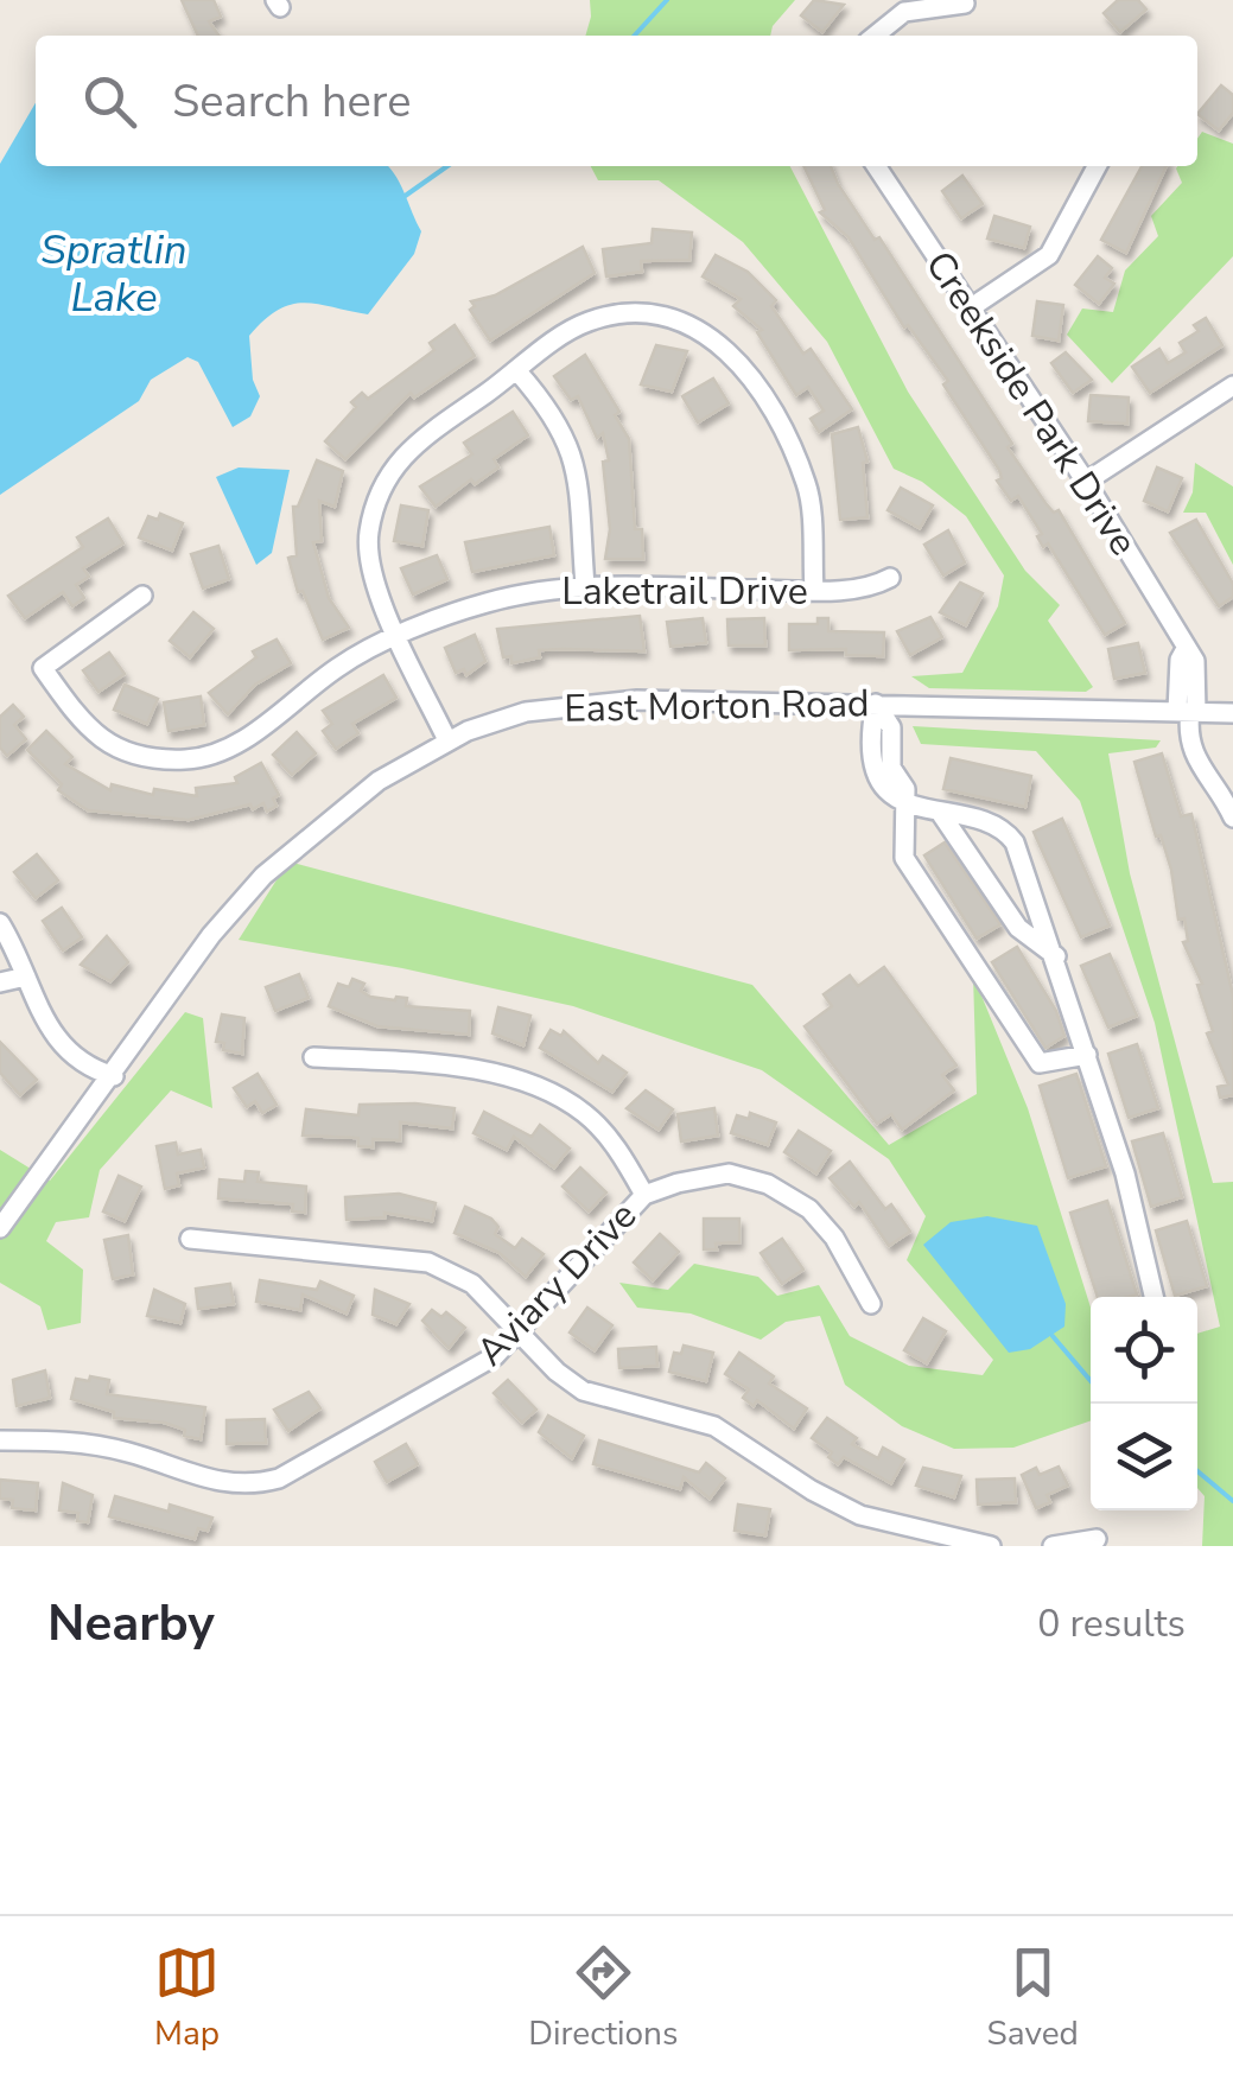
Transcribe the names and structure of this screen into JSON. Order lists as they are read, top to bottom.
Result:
{
  "streets": {
    "street": [
      "Creekside Park Drive",
      "Laketrail Drive",
      "East Morton Road",
      "Aviary Drive"
    ]
  },
  "crossings": [
    ["Creekside Park Drive", "East Morton Road"]
  ],
  "water": ["Spratlin Lake"],
  "page": {
    "search": "Search here",
    "heading": ["Nearby", "0 results"],
    "nav": ["Map", "Directions", "Saved"]
  }
}
